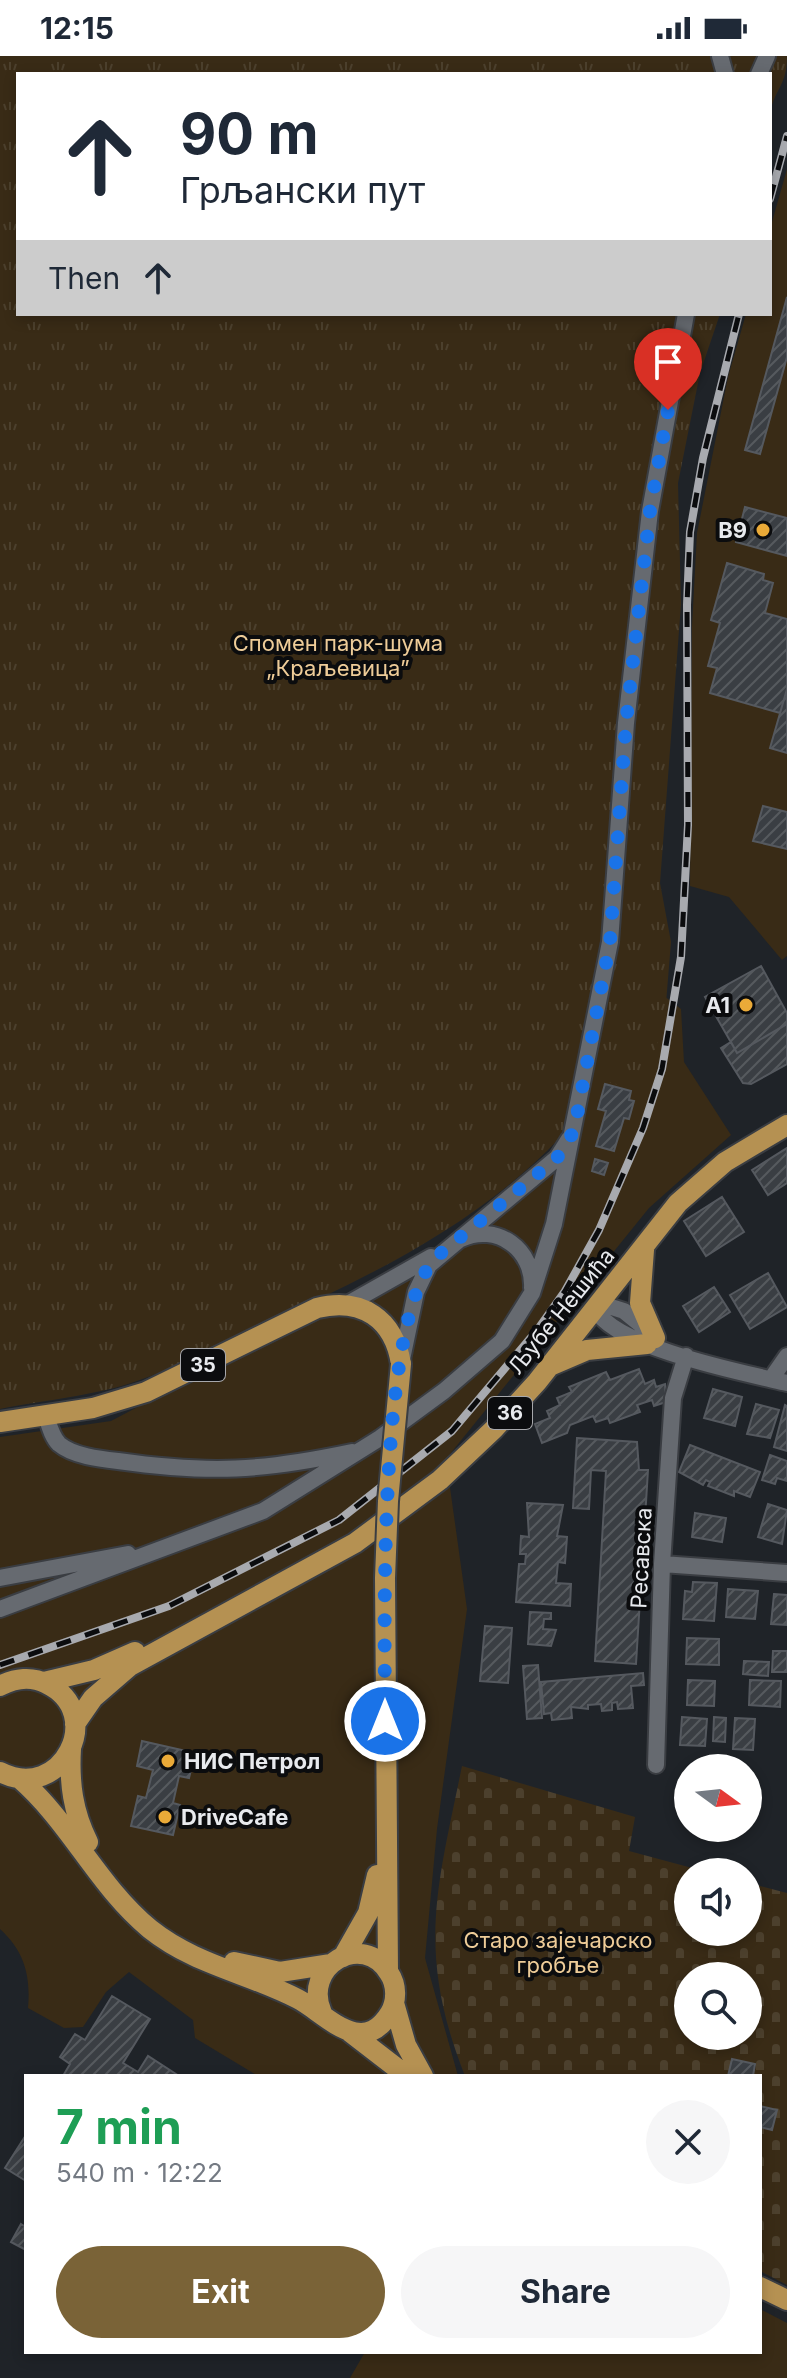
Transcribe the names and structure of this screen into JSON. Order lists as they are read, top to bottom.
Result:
{
  "streets": {
    "main road": ["Љубе Нешића", "35", "36"],
    "street": ["Ресавска"]
  },
  "crossings": [
    ["Љубе Нешића", "36"]
  ],
  "parks": ["Спомен парк-шума „Краљевица”", "Старо зајечарско гробље"],
  "places": [
    "B9",
    "A1",
    "НИС Петрол",
    "DriveCafe"
  ],
  "north": "right",
  "page": {
    "status": "12:15",
    "turn": ["90 m", "Грљански пут"],
    "then": "Then",
    "heading": ["7 min", "540 m · 12:22"],
    "buttons": ["Exit", "Share"]
  }
}
